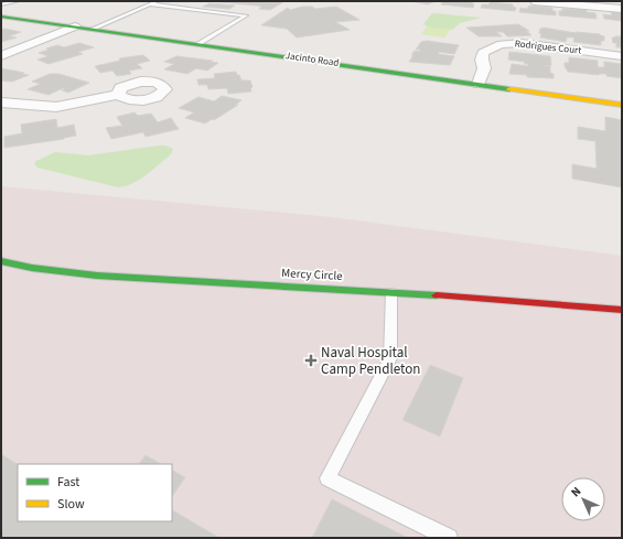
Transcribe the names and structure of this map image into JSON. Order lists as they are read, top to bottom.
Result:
{
  "streets": {
    "street": ["Rodrigues Court", "Jacinto Road", "Mercy Circle"]
  },
  "crossings": [
    ["Rodrigues Court", "Jacinto Road"]
  ],
  "places": {
    "health": ["Naval Hospital Camp Pendleton"]
  },
  "legend": ["Fast", "Slow"],
  "north": "top left"
}
